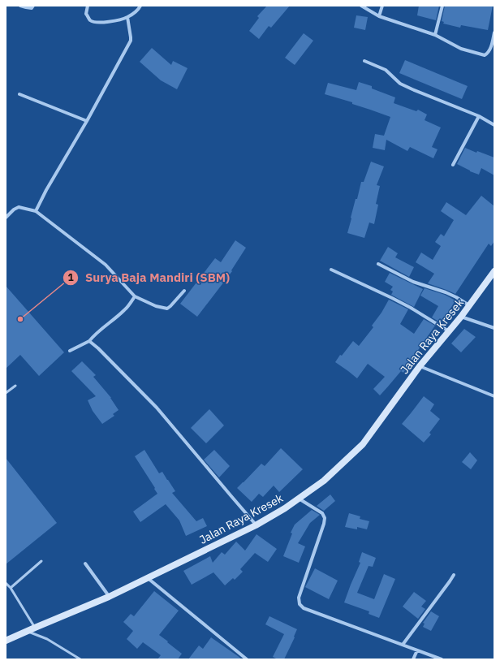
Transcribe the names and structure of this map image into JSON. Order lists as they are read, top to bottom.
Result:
{
  "streets": {
    "main road": ["Jalan Raya Kresek"]
  },
  "places": ["Surya Baja Mandiri (SBM)"]
}
